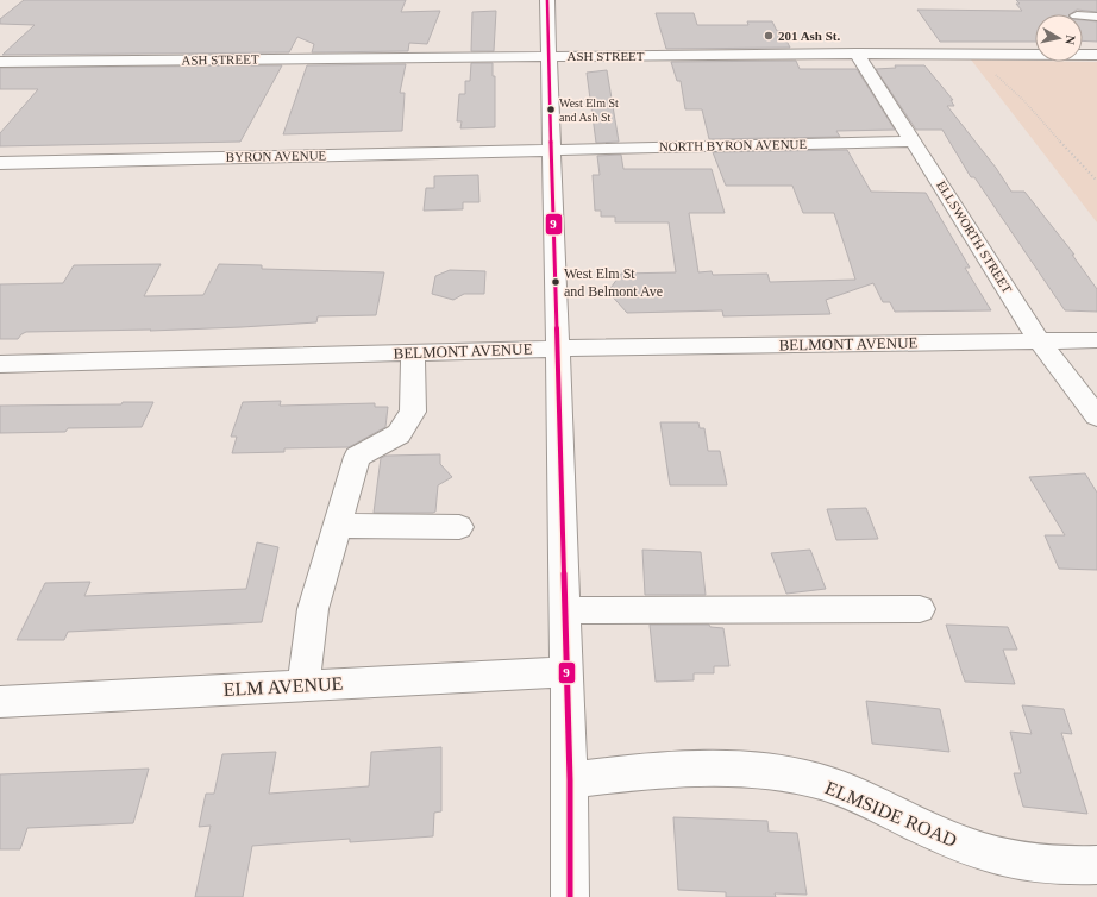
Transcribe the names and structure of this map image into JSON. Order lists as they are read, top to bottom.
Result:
{
  "streets": {
    "street": [
      "ASH STREET",
      "NORTH BYRON AVENUE",
      "BYRON AVENUE",
      "ELLSWORTH STREET",
      "BELMONT AVENUE",
      "ELM AVENUE",
      "ELMSIDE ROAD"
    ]
  },
  "crossings": [
    ["ASH STREET", "ELLSWORTH STREET"],
    ["NORTH BYRON AVENUE", "BYRON AVENUE"],
    ["NORTH BYRON AVENUE", "ELLSWORTH STREET"],
    ["ELLSWORTH STREET", "BELMONT AVENUE"]
  ],
  "places": ["201 Ash St.", "West Elm St and Ash St", "West Elm St and Belmont Ave"],
  "lines": ["transit line 9"],
  "north": "right"
}
